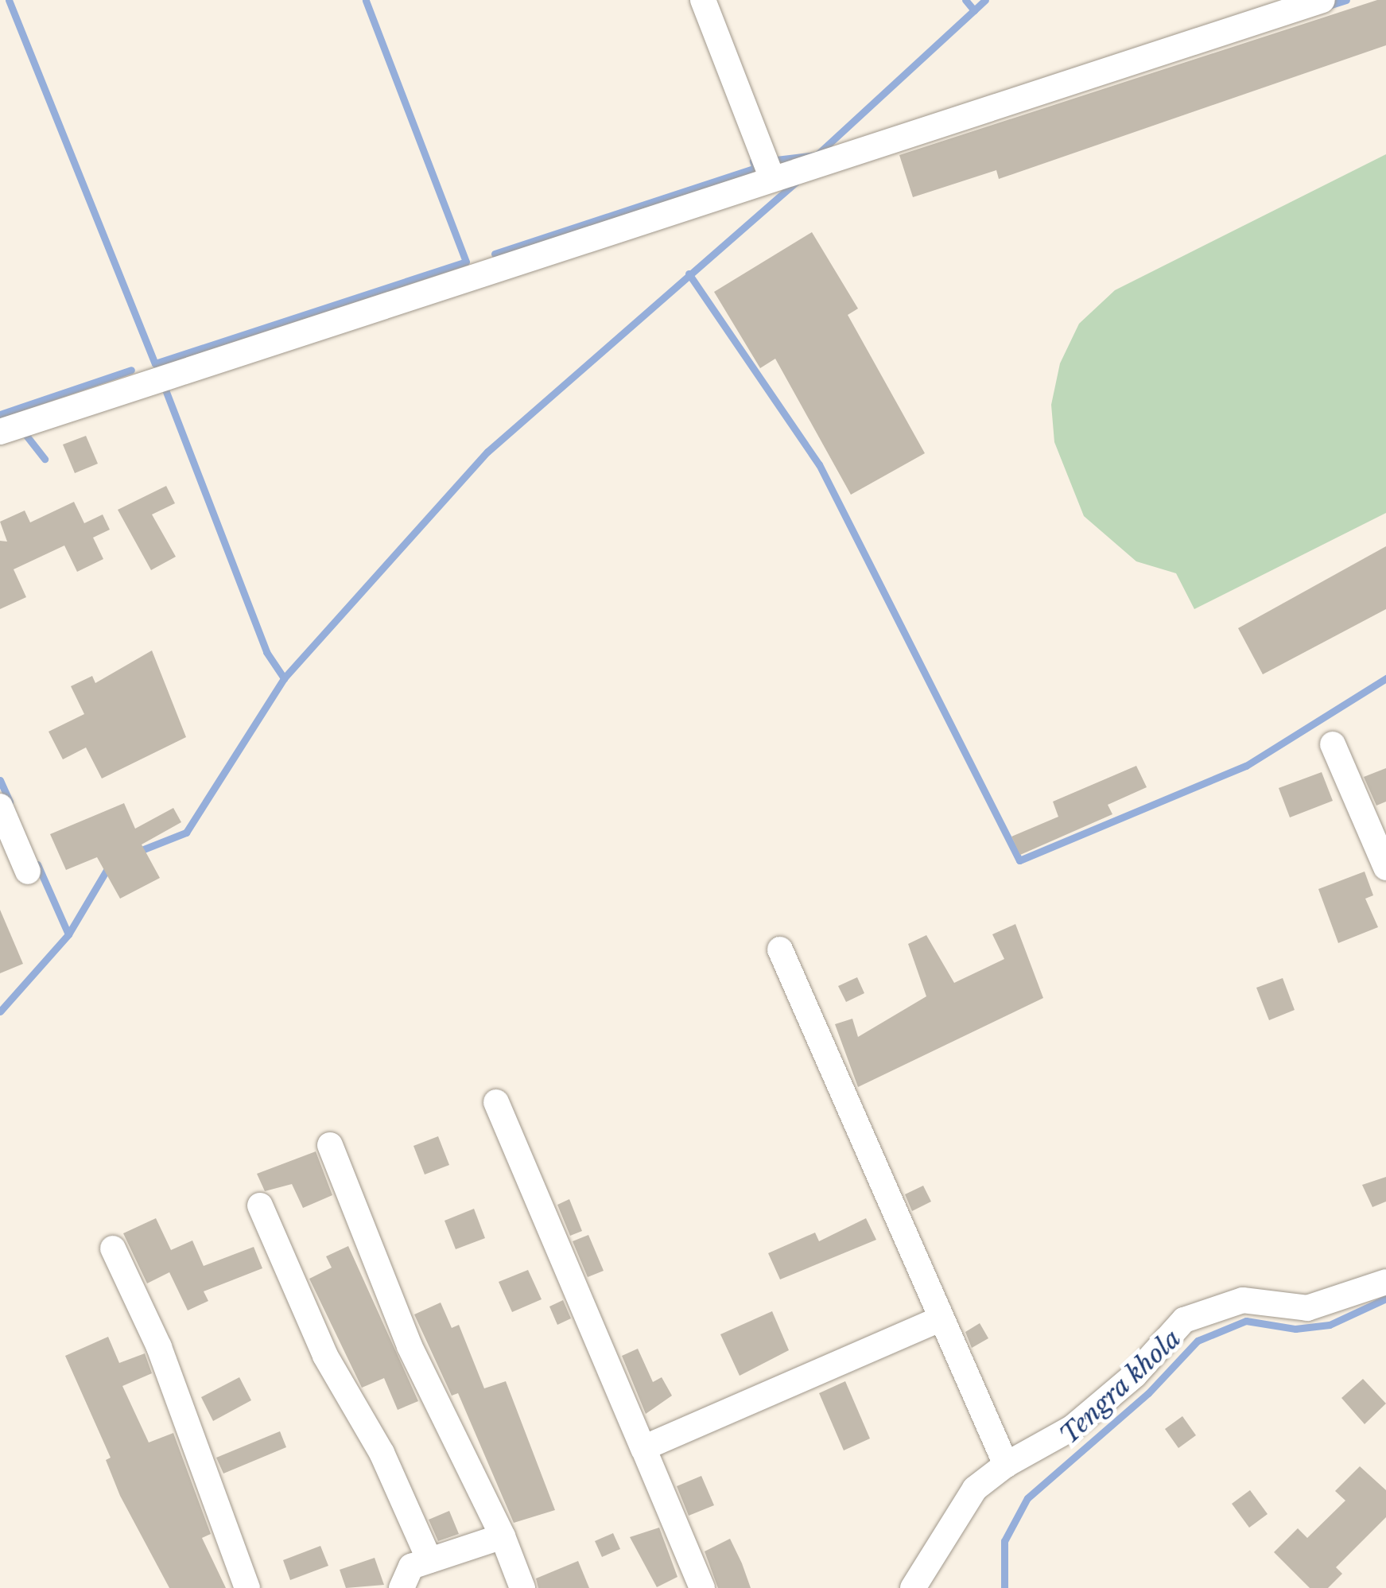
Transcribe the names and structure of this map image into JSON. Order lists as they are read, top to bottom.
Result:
{
  "water": ["Tengra khola"]
}
